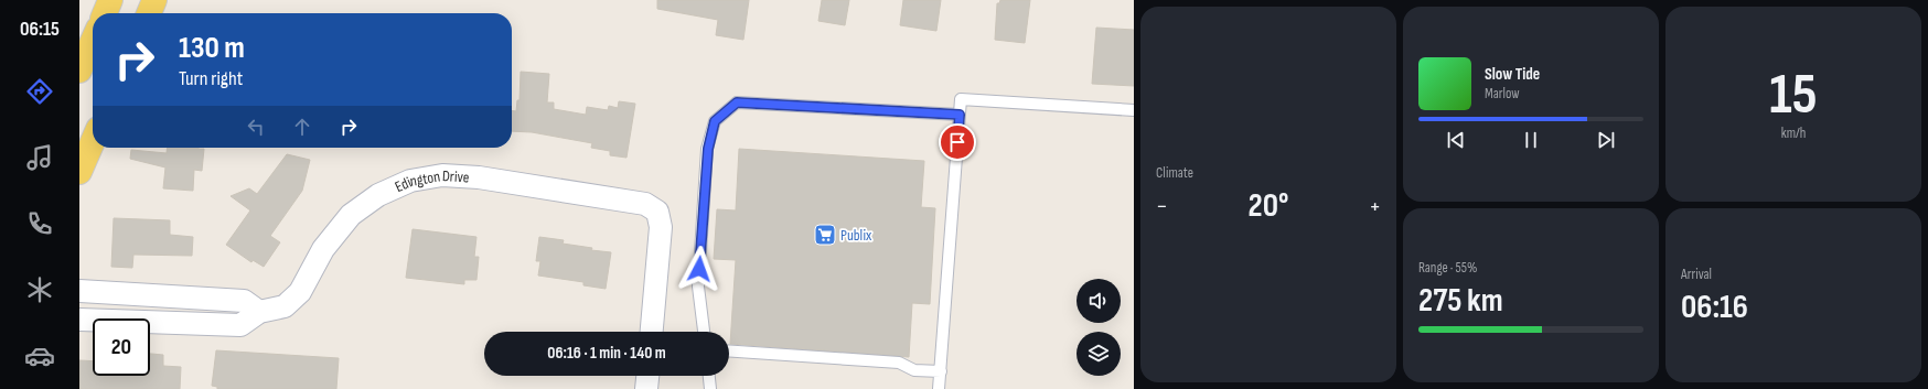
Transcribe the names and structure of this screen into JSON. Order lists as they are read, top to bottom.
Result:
{
  "streets": {
    "street": ["Edington Drive"]
  },
  "places": {
    "supermarket": ["Publix"]
  },
  "page": {
    "tabs": "06:15",
    "tile": [
      "Climate",
      ["15", "km/h"],
      ["Range · 55%", "275 km"],
      ["Arrival", "06:16"]
    ],
    "turn": ["130 m", "Turn right"],
    "song": ["Slow Tide", "Marlow"],
    "heat": ["−", "20°", "+"],
    "limit": "20",
    "trip": "06:16 · 1 min · 140 m"
  }
}
